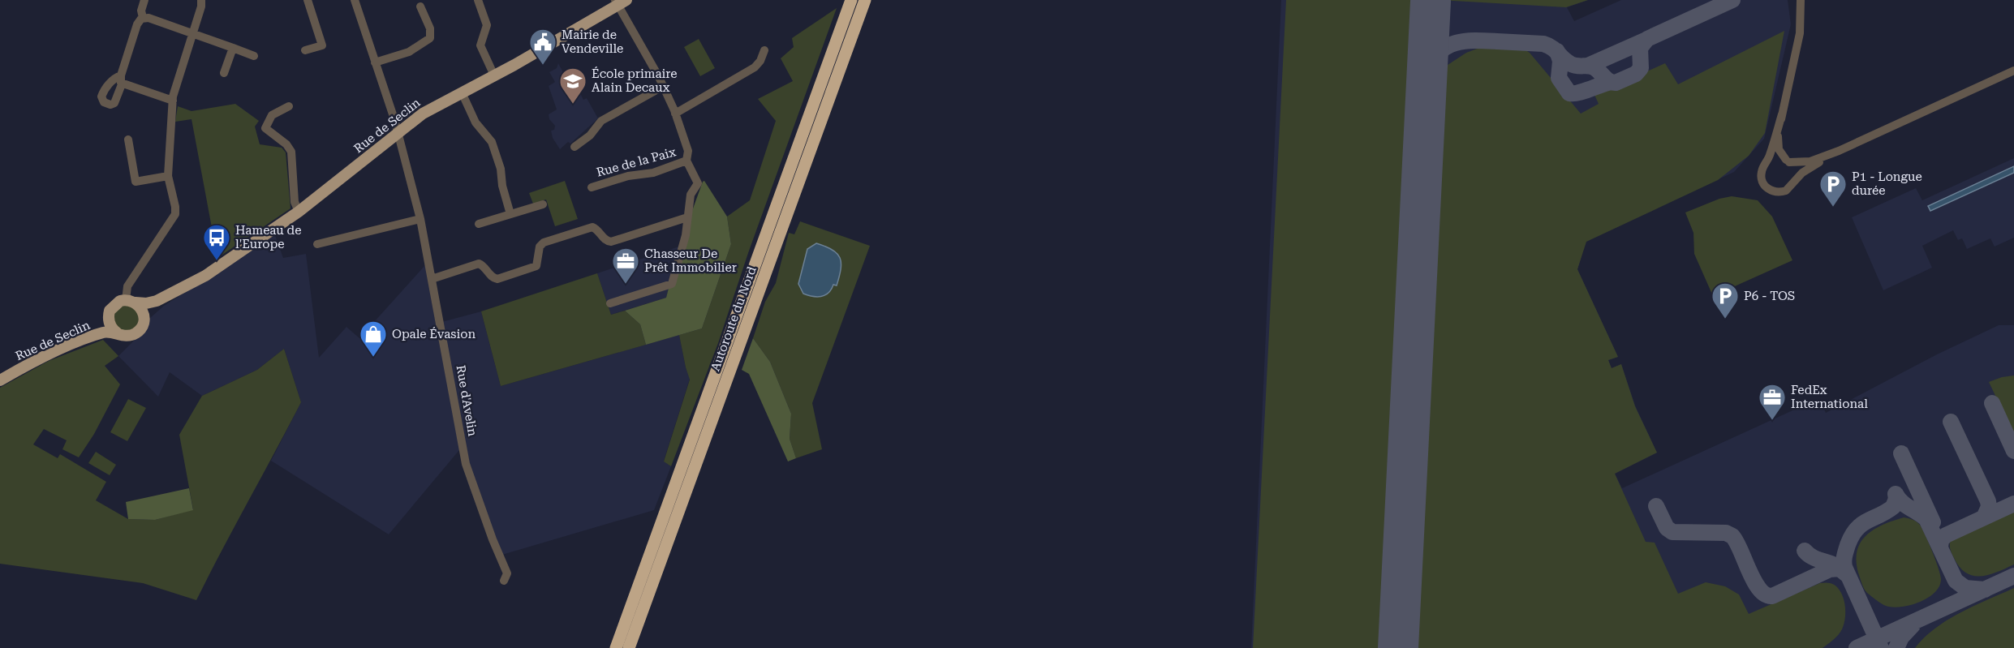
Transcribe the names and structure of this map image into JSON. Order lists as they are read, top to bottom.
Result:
{
  "streets": {
    "highway": ["Autoroute du Nord"],
    "main road": ["Rue de Seclin"],
    "street": ["Rue de la Paix", "Rue d'Avelin"]
  },
  "crossings": [
    ["Rue de Seclin", "Rue d'Avelin"]
  ],
  "places": {
    "public building": ["Mairie de Vendeville"],
    "school or university": ["École primaire Alain Decaux"],
    "parking": ["P1 - Longue durée", "P6 - TOS"],
    "bus stop": ["Hameau de l'Europe"],
    "office": ["Chasseur De Prêt Immobilier", "FedEx International"],
    "shop": ["Opale Évasion"]
  }
}
